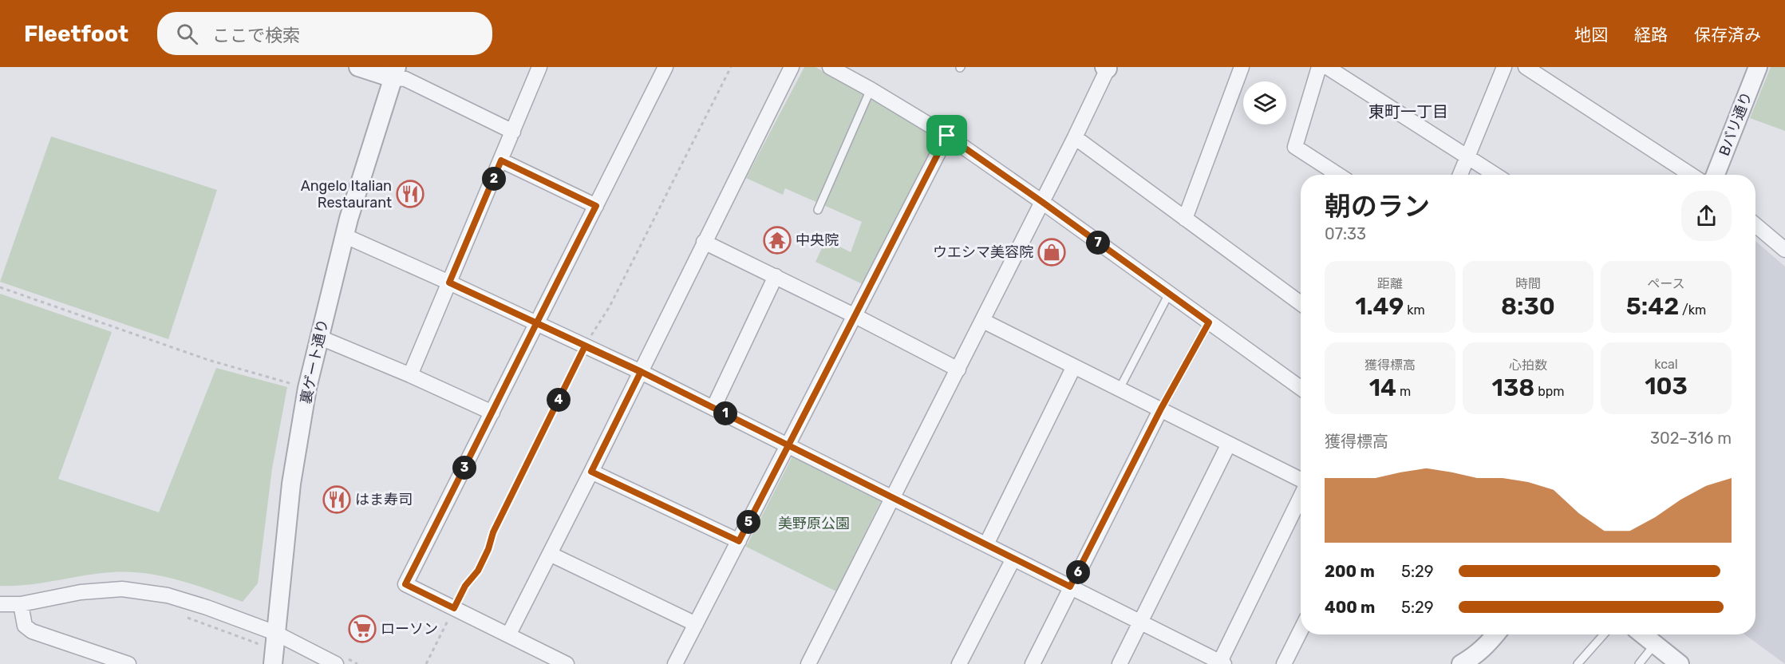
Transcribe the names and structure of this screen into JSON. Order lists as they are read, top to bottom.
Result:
{
  "streets": {
    "street": ["Bバリ通り", "裏ゲート通り"]
  },
  "districts": ["東町一丁目"],
  "parks": ["美野原公園"],
  "places": {
    "restaurant": ["Angelo Italian Restaurant", "はま寿司"],
    "temple": ["中央院"],
    "shop": ["ウエシマ美容院"],
    "supermarket": ["ローソン"]
  },
  "page": {
    "header": "Fleetfoot",
    "search": "ここで検索",
    "nav": ["地図", "経路", "保存済み"],
    "pins": [
      "2",
      "7",
      "4",
      "1",
      "3",
      "5",
      "6"
    ],
    "heading": ["朝のラン", "07:33"],
    "stats": [
      ["距離", "1.49 km"],
      ["時間", "8:30"],
      ["ペース", "5:42 /km"],
      ["獲得標高", "14 m"],
      ["心拍数", "138 bpm"],
      ["kcal", "103"]
    ],
    "chart": ["獲得標高", "302–316 m"],
    "list": [
      {
        "name": "200 m",
        "note": "5:29"
      },
      {
        "name": "400 m",
        "note": "5:29"
      }
    ]
  }
}
